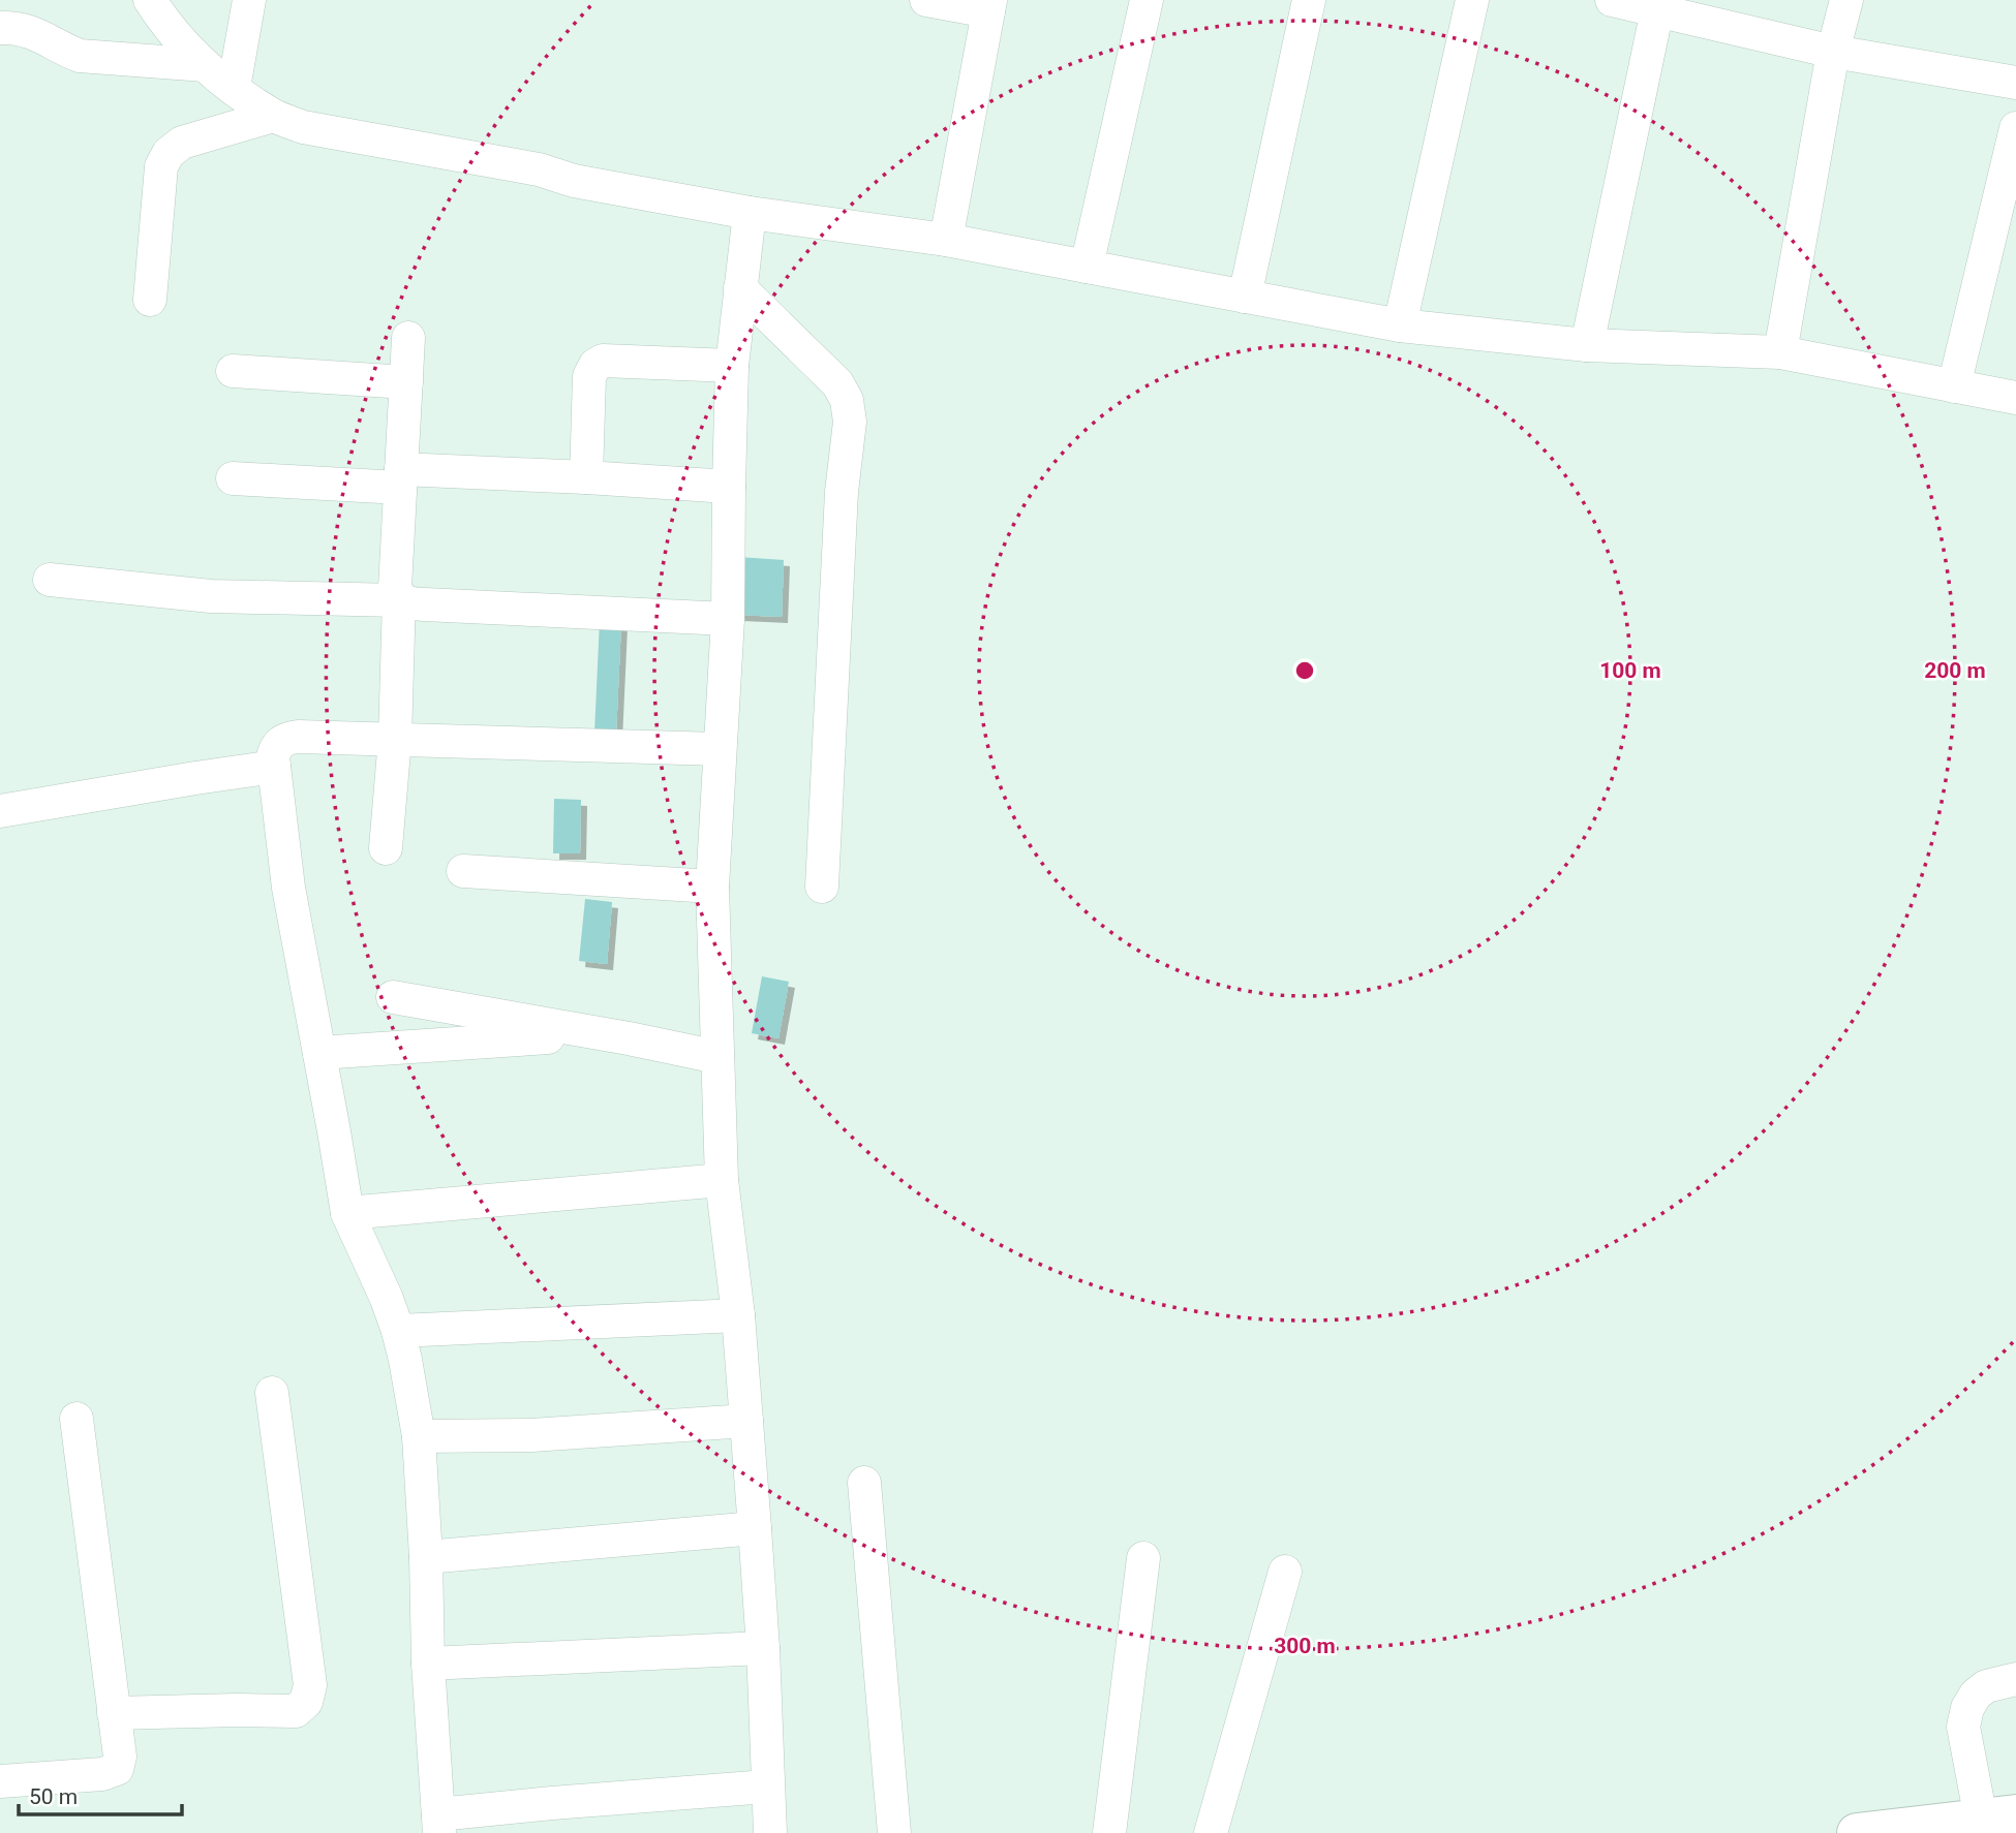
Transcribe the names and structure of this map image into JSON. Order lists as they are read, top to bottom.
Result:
{
  "scale_bar": "50 m",
  "rings": ["100 m", "200 m", "300 m"]
}
